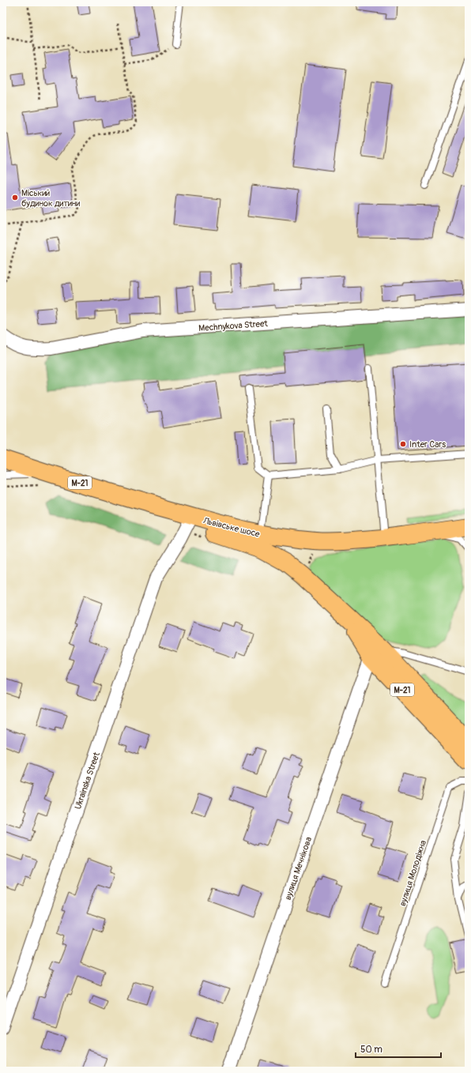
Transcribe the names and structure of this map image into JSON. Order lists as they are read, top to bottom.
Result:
{
  "streets": {
    "highway": ["М-21", "Львівське шосе"],
    "street": ["Mechnykova Street", "Ukrainska Street", "вулиця Мечнікова"],
    "lane": ["вулиця Молодіжна"]
  },
  "crossings": [
    ["М-21", "Львівське шосе"],
    ["М-21", "Ukrainska Street"],
    ["М-21", "вулиця Мечнікова"]
  ],
  "places": ["Міський будинок дитини", "Inter Cars"],
  "scale_bar": "50 m"
}
